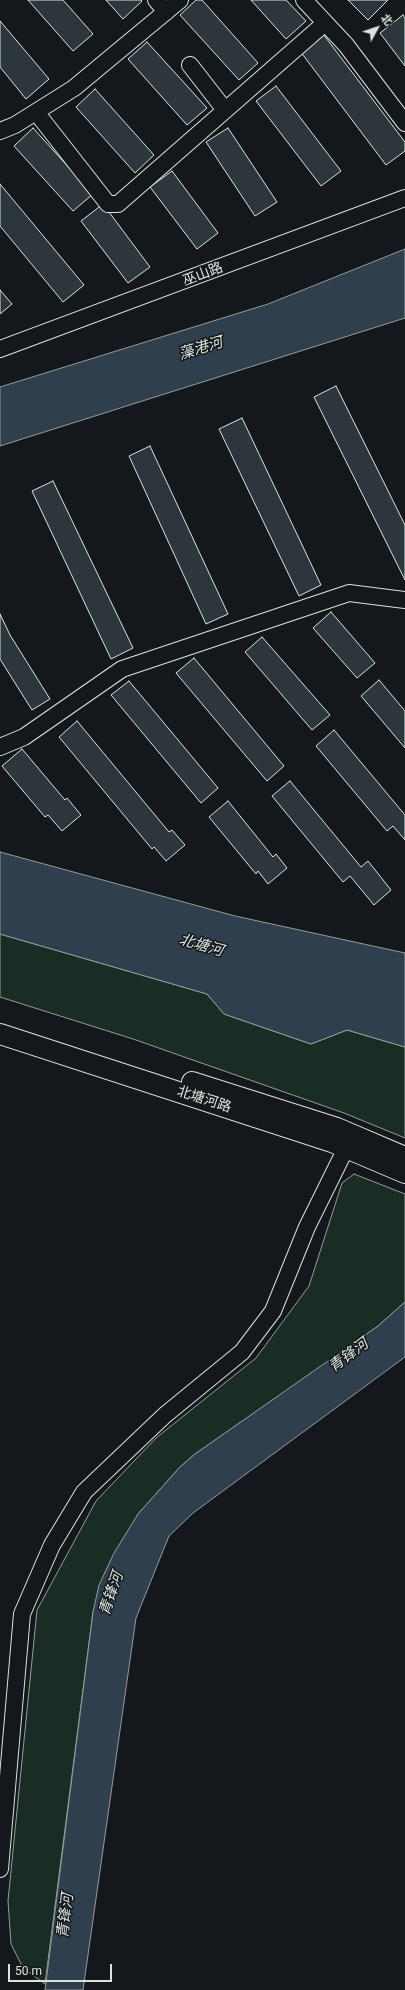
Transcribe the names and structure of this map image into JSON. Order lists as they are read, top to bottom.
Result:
{
  "streets": {
    "main road": ["北塘河路"],
    "street": ["巫山路"]
  },
  "water": ["藻港河", "北塘河", "青锋河"],
  "scale_bar": "50 m",
  "north": "top right"
}
